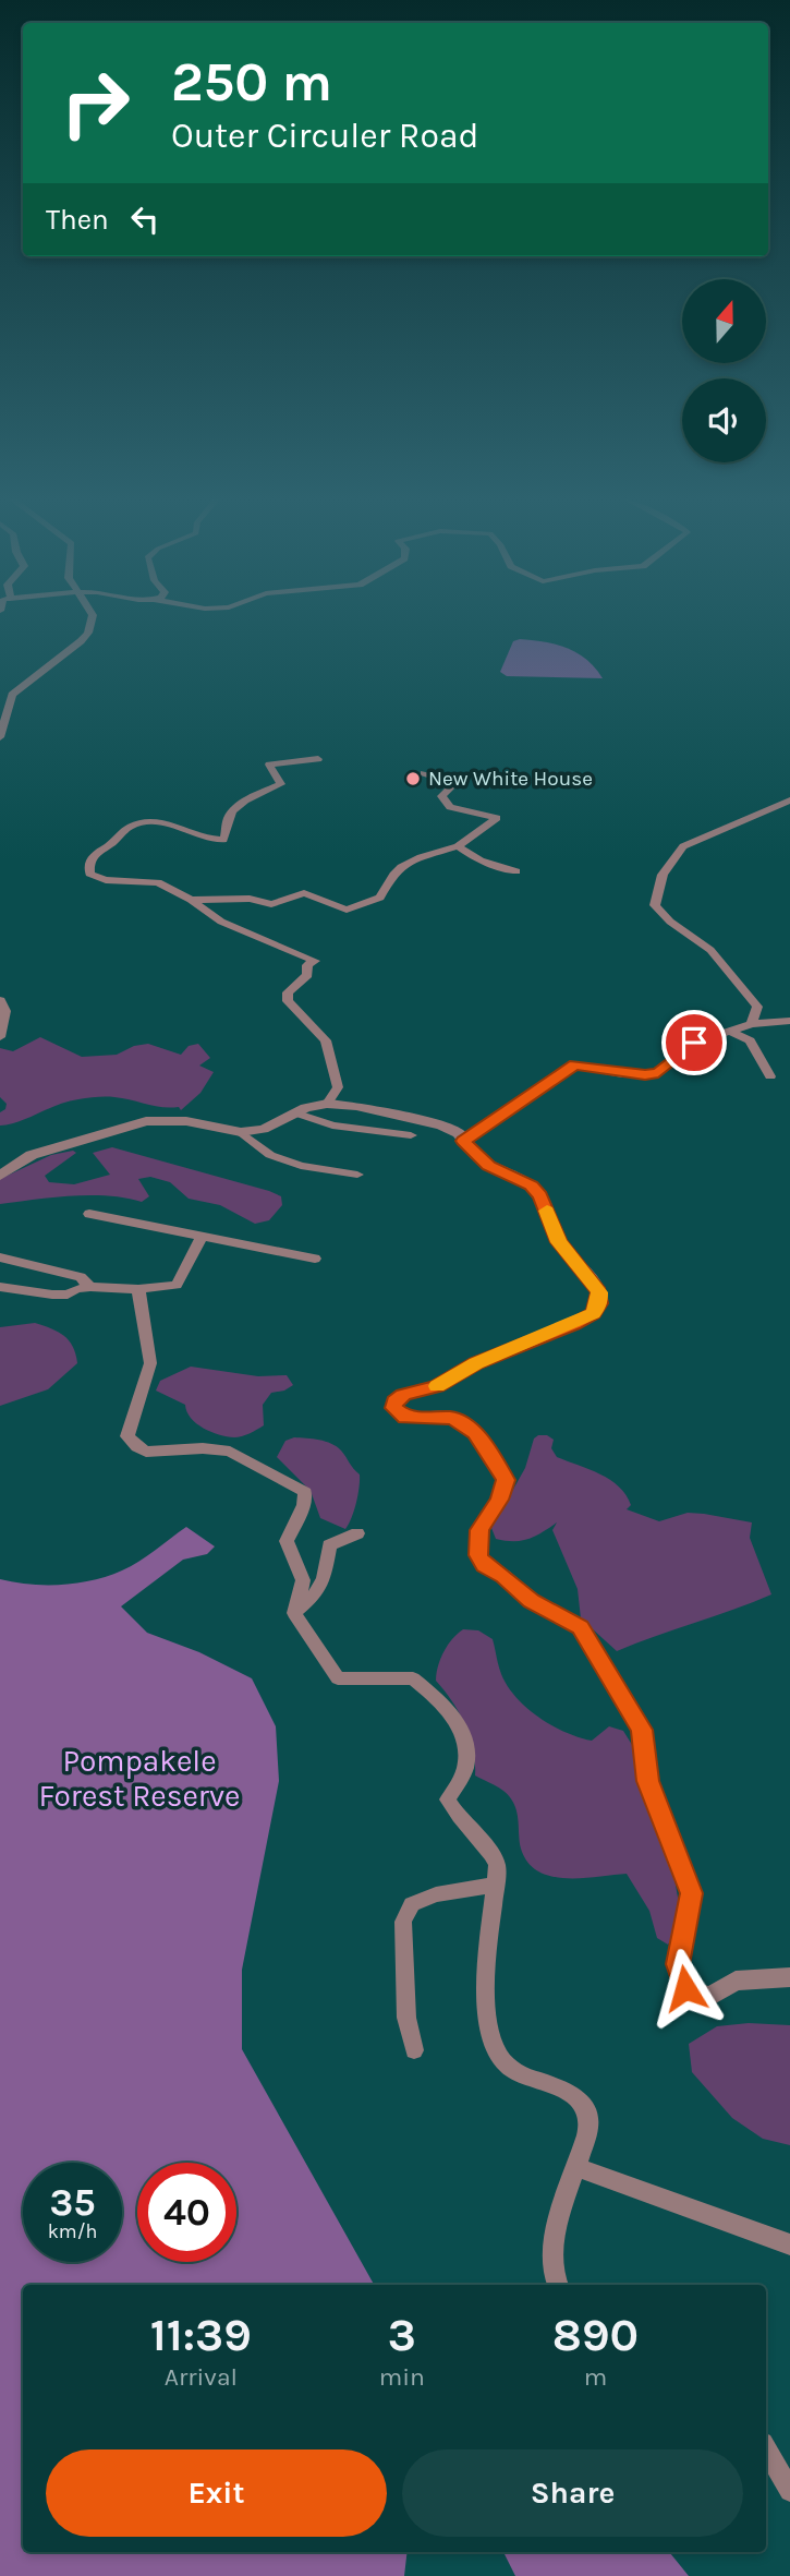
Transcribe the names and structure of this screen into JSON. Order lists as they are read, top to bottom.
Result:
{
  "parks": ["Pompakele Forest Reserve"],
  "places": ["New White House"],
  "north": "top",
  "page": {
    "turn": ["250 m", "Outer Circuler Road"],
    "then": "Then",
    "speed": "35 km/h",
    "limit": "40",
    "eta": [
      "11:39",
      "Arrival",
      "3",
      "min",
      "890",
      "m"
    ],
    "buttons": ["Exit", "Share"]
  }
}
